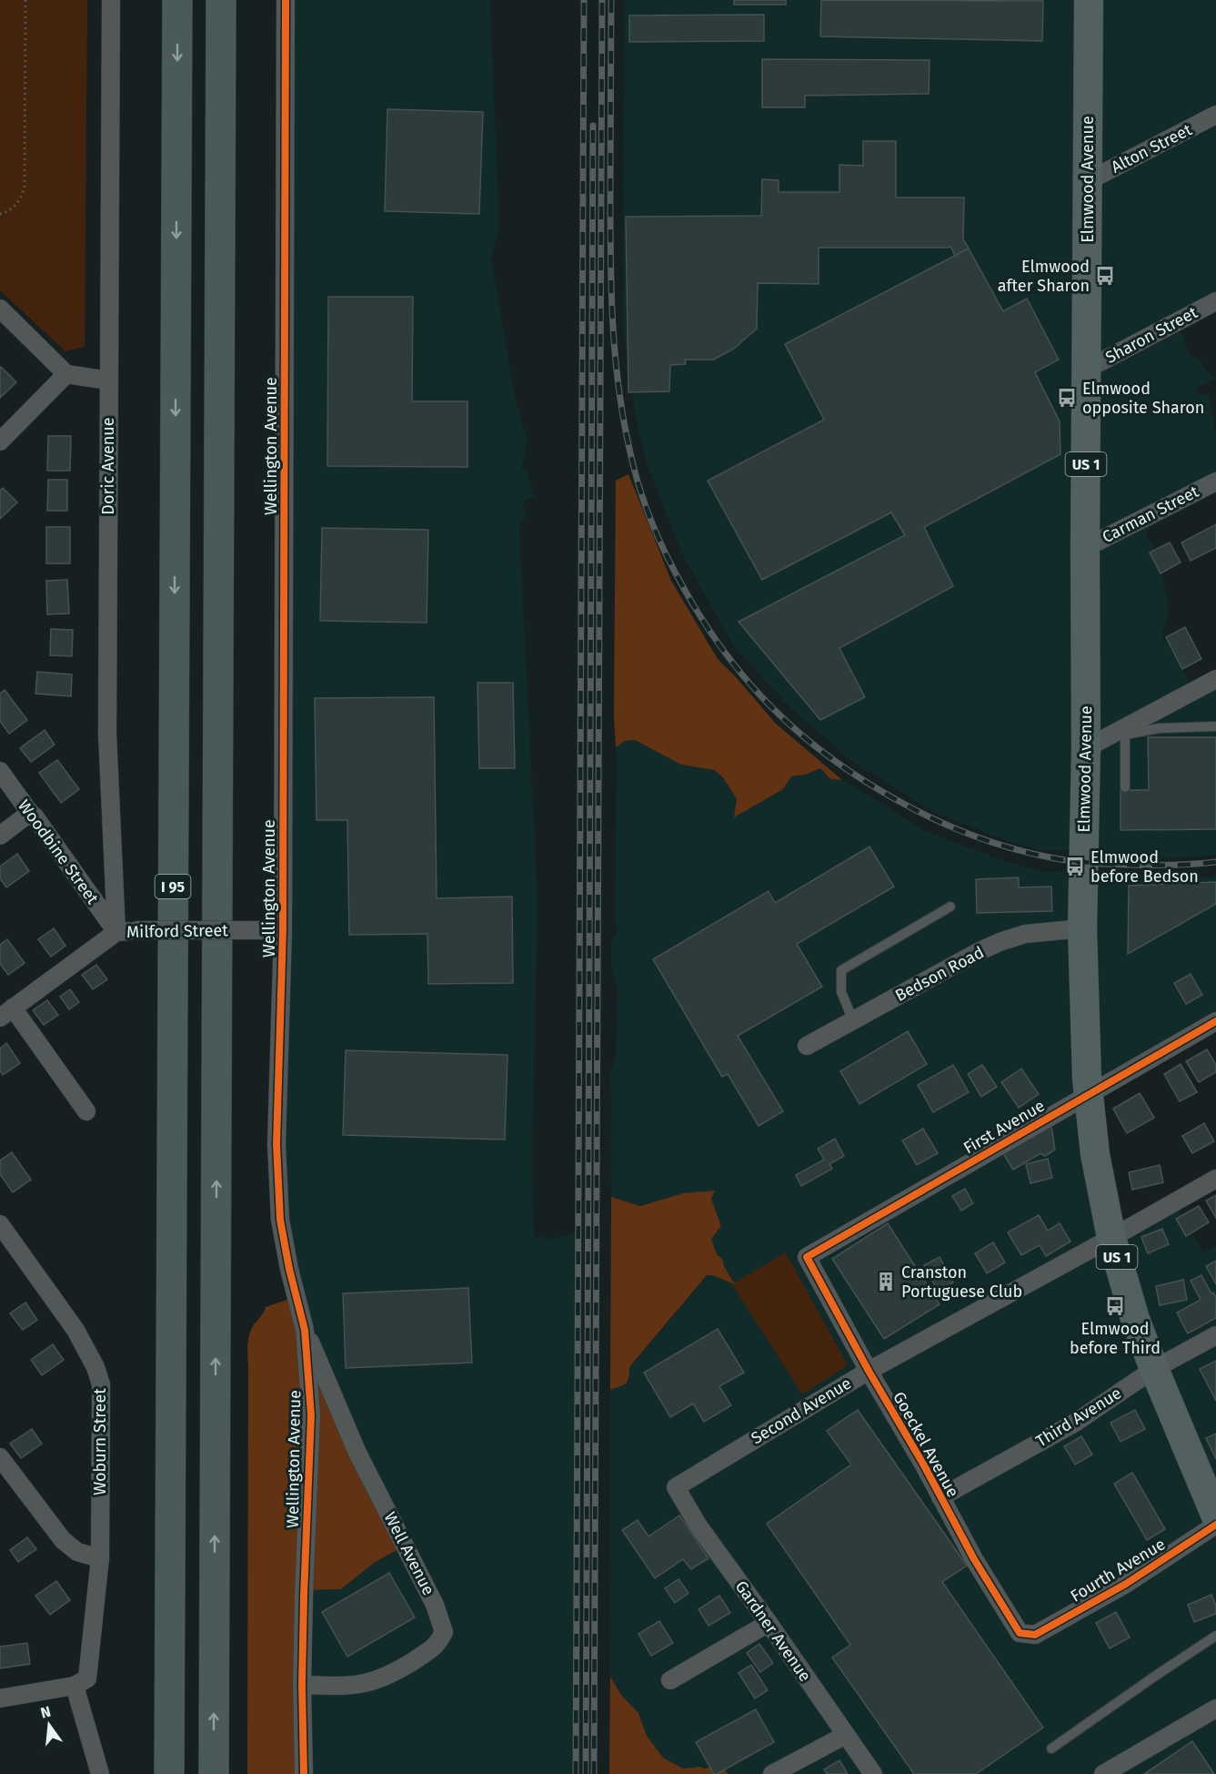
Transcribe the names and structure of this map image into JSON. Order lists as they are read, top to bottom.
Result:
{
  "streets": {
    "highway": ["I 95"],
    "main road": ["Elmwood Avenue", "US 1"],
    "street": [
      "Alton Street",
      "Sharon Street",
      "Wellington Avenue",
      "Doric Avenue",
      "Carman Street",
      "Woodbine Street",
      "Milford Street",
      "Bedson Road",
      "First Avenue",
      "Second Avenue",
      "Third Avenue",
      "Woburn Street",
      "Goeckel Avenue",
      "Well Avenue",
      "Fourth Avenue",
      "Gardner Avenue"
    ]
  },
  "crossings": [
    ["Alton Street", "Elmwood Avenue"],
    ["Elmwood Avenue", "Sharon Street"],
    ["Elmwood Avenue", "Carman Street"],
    ["Elmwood Avenue", "Bedson Road"],
    ["Elmwood Avenue", "First Avenue"],
    ["Elmwood Avenue", "Second Avenue"],
    ["Elmwood Avenue", "Third Avenue"],
    ["Wellington Avenue", "Milford Street"],
    ["Wellington Avenue", "Well Avenue"],
    ["Doric Avenue", "Woodbine Street"],
    ["Doric Avenue", "Milford Street"],
    ["Woodbine Street", "Milford Street"],
    ["First Avenue", "Goeckel Avenue"],
    ["Second Avenue", "Goeckel Avenue"],
    ["Second Avenue", "Gardner Avenue"],
    ["Third Avenue", "Goeckel Avenue"],
    ["Goeckel Avenue", "Fourth Avenue"]
  ],
  "places": {
    "bus stop": [
      "Elmwood after Sharon",
      "Elmwood opposite Sharon",
      "Elmwood before Bedson",
      "Elmwood before Third"
    ],
    "building": ["Cranston Portuguese Club"]
  },
  "north": "top"
}
